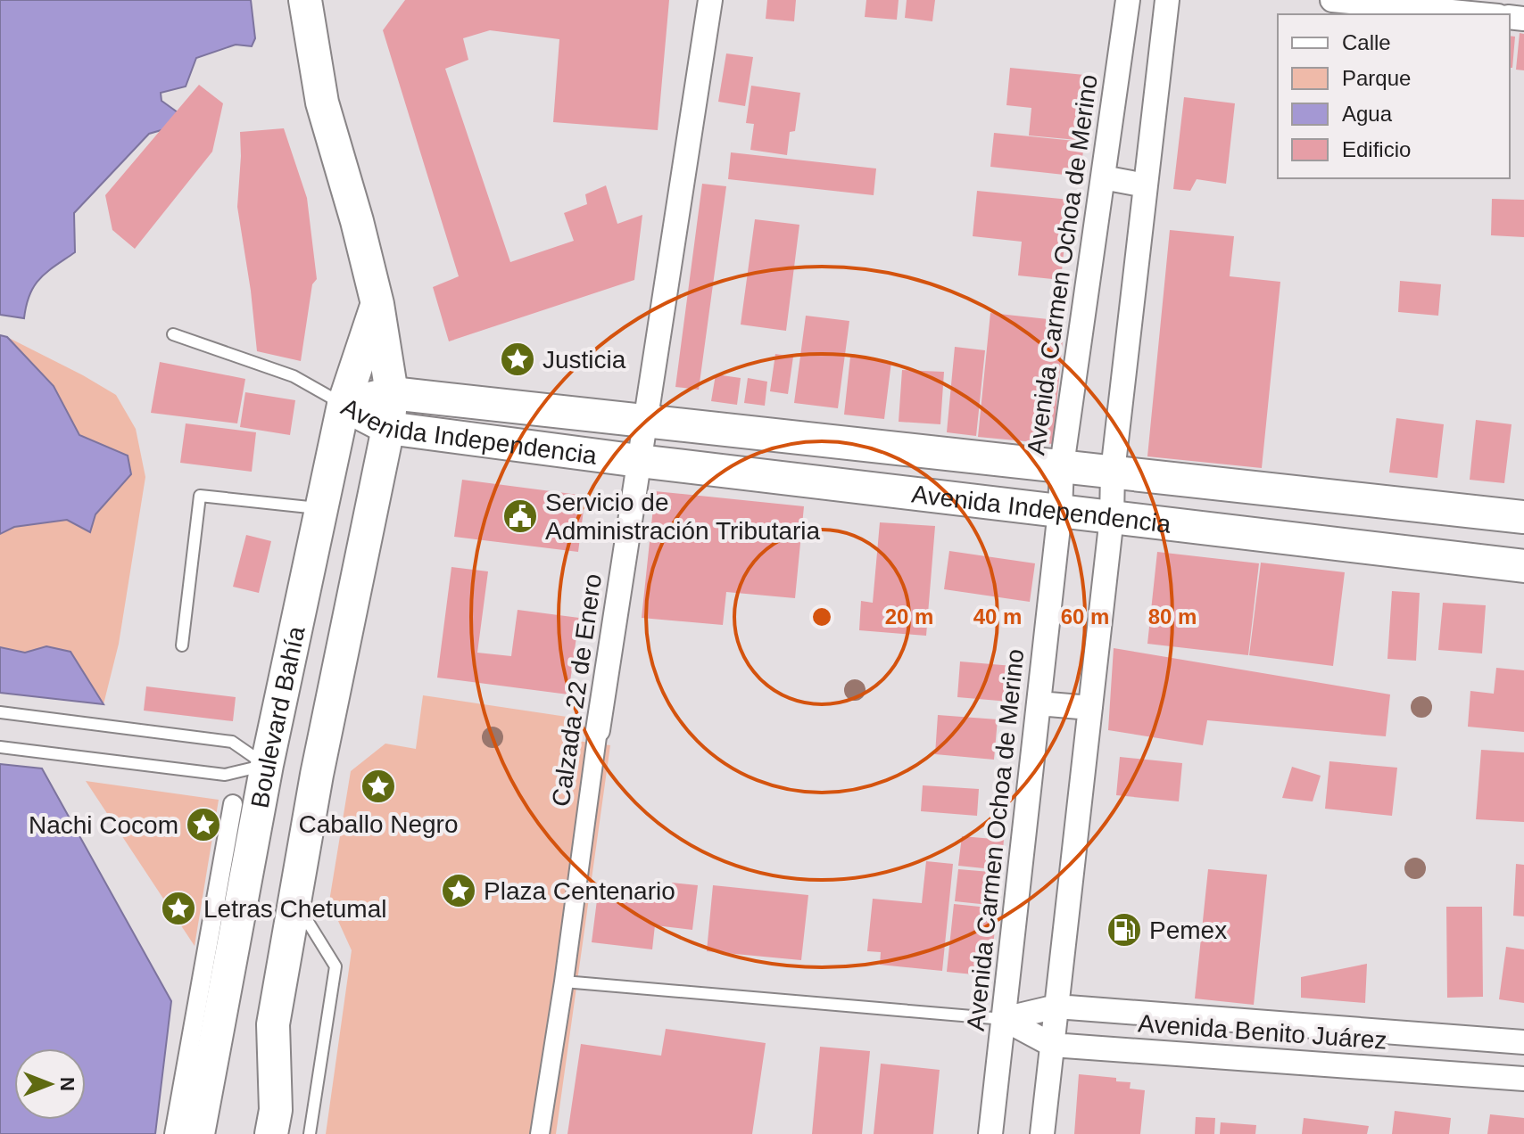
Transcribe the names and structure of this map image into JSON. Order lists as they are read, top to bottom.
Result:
{
  "streets": {
    "main road": ["Avenida Independencia", "Boulevard Bahía"],
    "street": ["Avenida Carmen Ochoa de Merino", "Calzada 22 de Enero", "Avenida Benito Juárez"]
  },
  "crossings": [
    ["Avenida Carmen Ochoa de Merino", "Avenida Independencia"],
    ["Avenida Carmen Ochoa de Merino", "Avenida Benito Juárez"],
    ["Avenida Independencia", "Calzada 22 de Enero"],
    ["Avenida Independencia", "Boulevard Bahía"],
    ["Calzada 22 de Enero", "Avenida Benito Juárez"]
  ],
  "places": {
    "place": [
      "Justicia",
      "Caballo Negro",
      "Nachi Cocom",
      "Plaza Centenario",
      "Letras Chetumal"
    ],
    "public building": ["Servicio de Administración Tributaria"],
    "fuel station": ["Pemex"]
  },
  "legend": [
    "Calle",
    "Parque",
    "Agua",
    "Edificio"
  ],
  "north": "right",
  "rings": [
    "20 m",
    "40 m",
    "60 m",
    "80 m"
  ]
}
